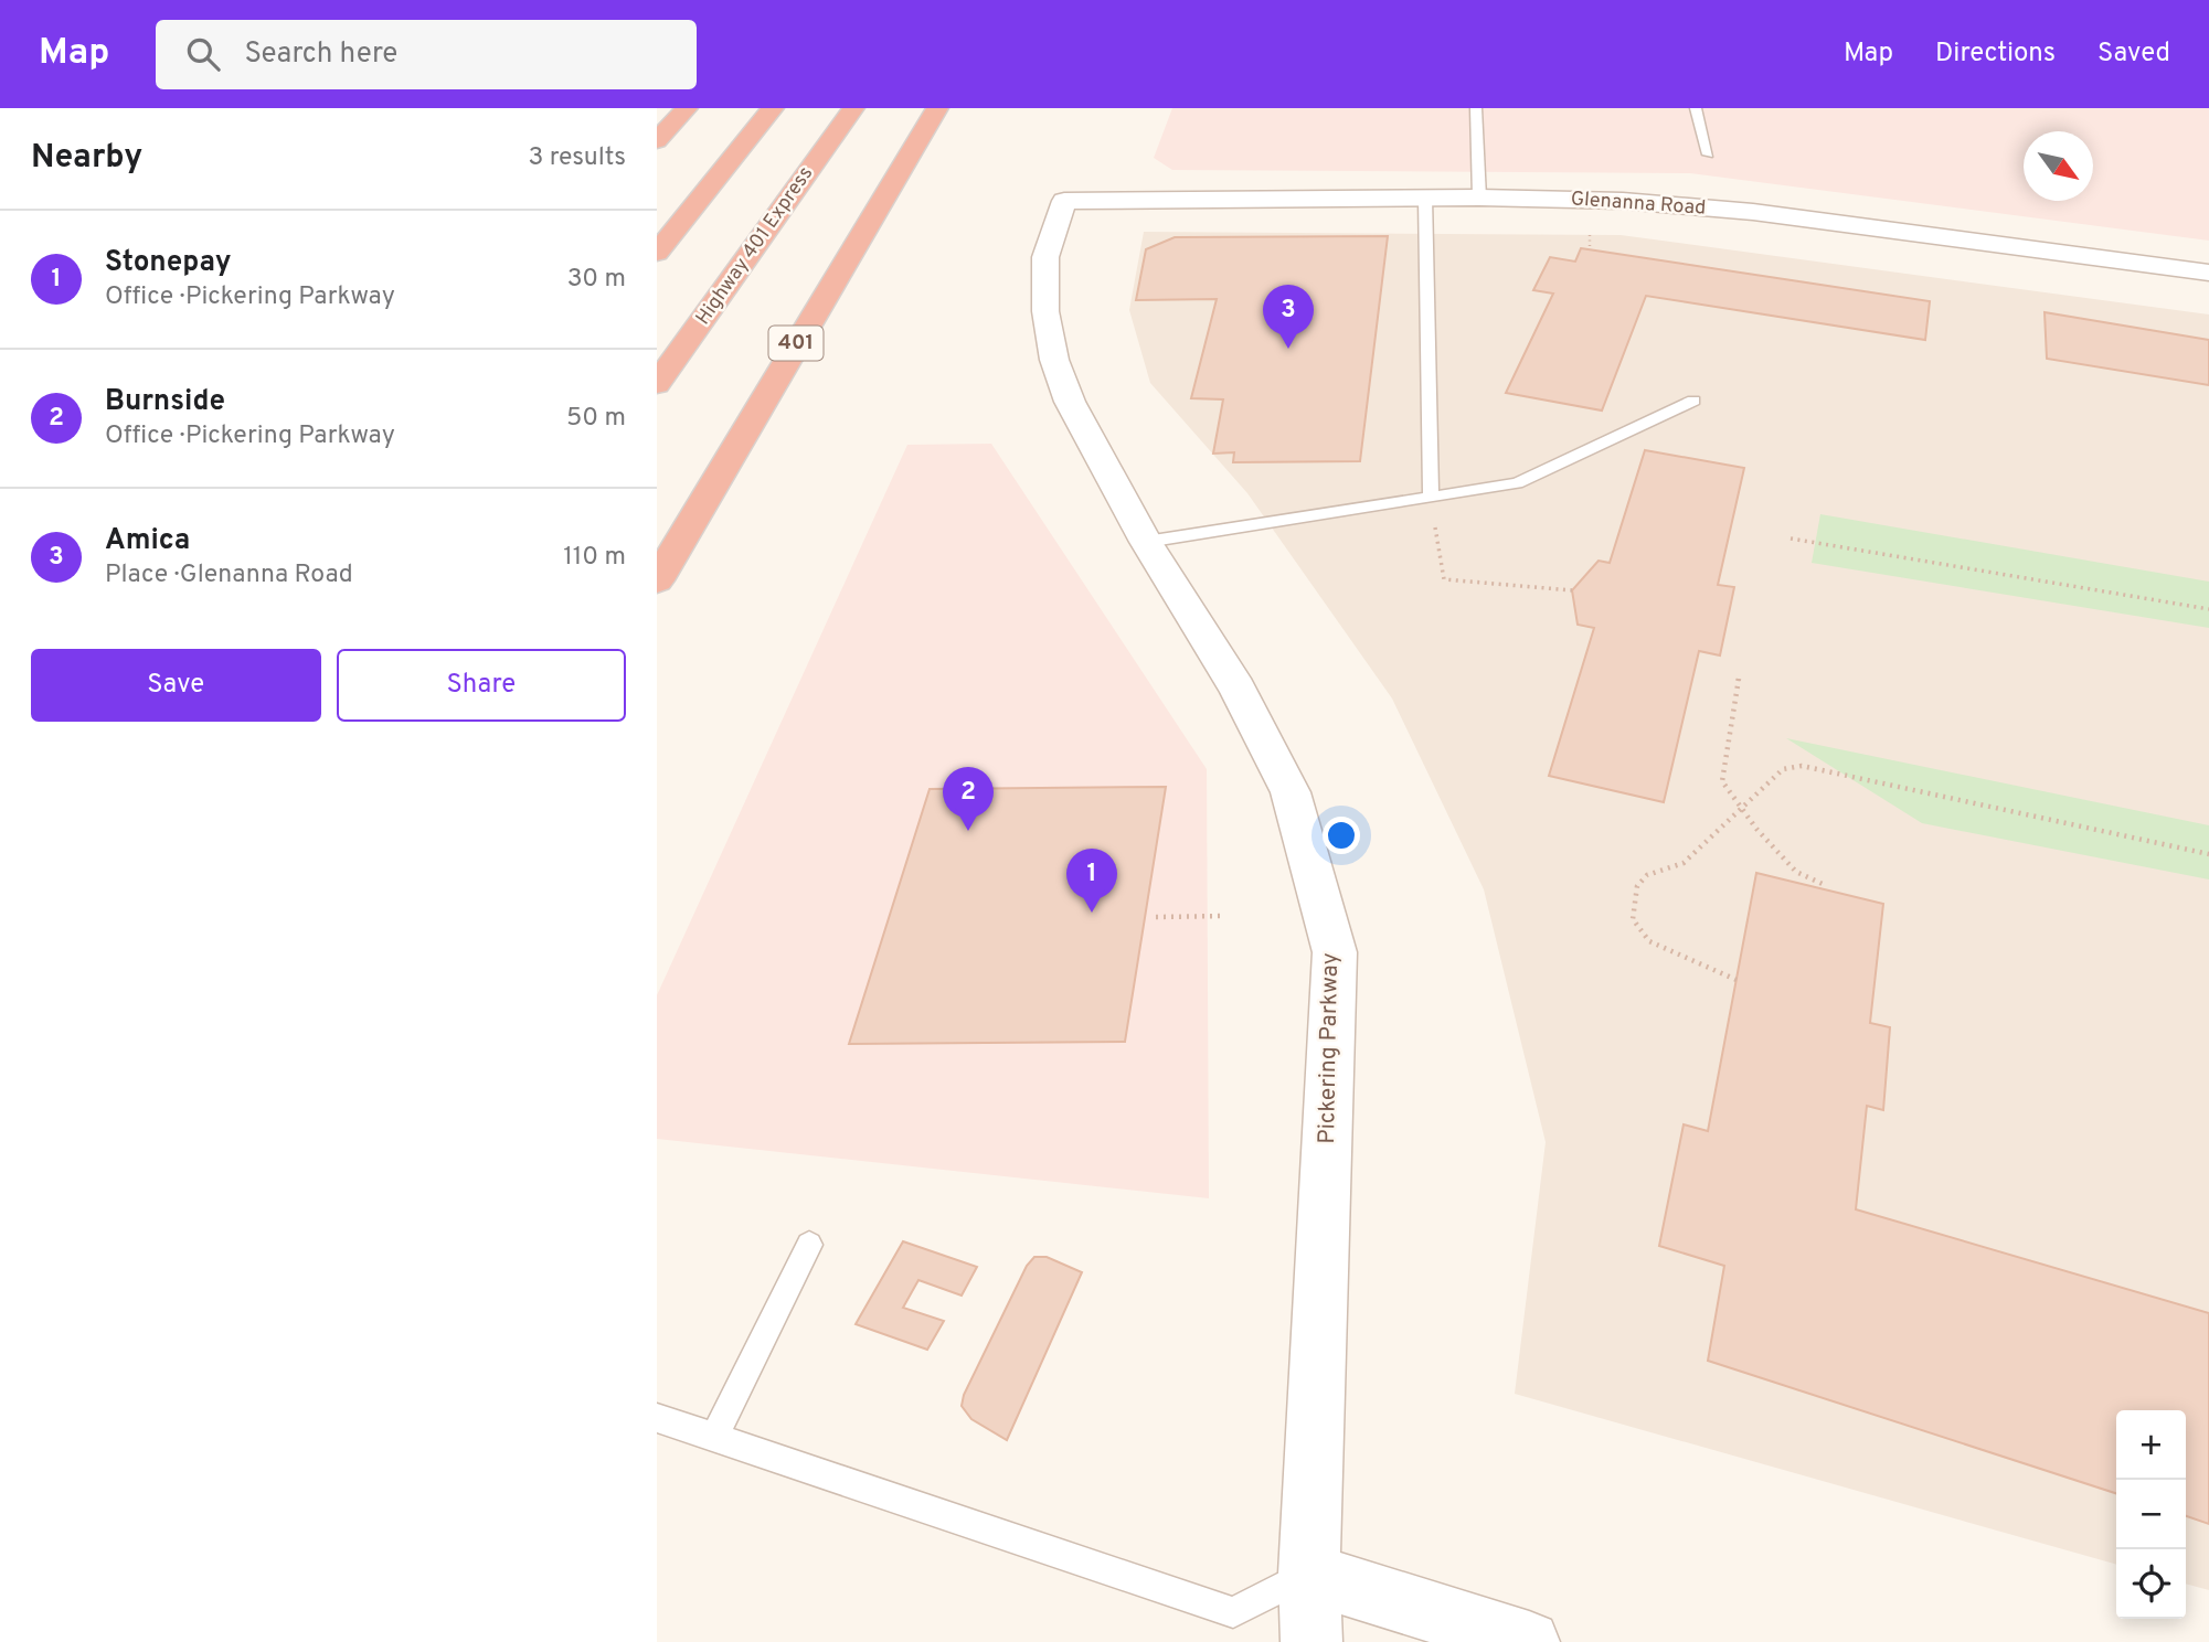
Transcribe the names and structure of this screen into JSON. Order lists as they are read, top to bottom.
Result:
{
  "streets": {
    "highway": ["Highway 401 Express", "401"],
    "street": ["Glenanna Road", "Pickering Parkway"]
  },
  "crossings": [
    ["Glenanna Road", "Pickering Parkway"]
  ],
  "north": "bottom right",
  "page": {
    "header": "Map",
    "search": "Search here",
    "nav": ["Map", "Directions", "Saved"],
    "heading": ["Nearby", "3 results"],
    "list": [
      {
        "mark": "1",
        "name": "Stonepay",
        "note": "Office · Pickering Parkway",
        "value": "30 m"
      },
      {
        "mark": "2",
        "name": "Burnside",
        "note": "Office · Pickering Parkway",
        "value": "50 m"
      },
      {
        "mark": "3",
        "name": "Amica",
        "note": "Place · Glenanna Road",
        "value": "110 m"
      }
    ],
    "pins": ["3", "2", "1"],
    "buttons": ["Save", "Share"],
    "map_buttons": ["+", "−"]
  }
}
